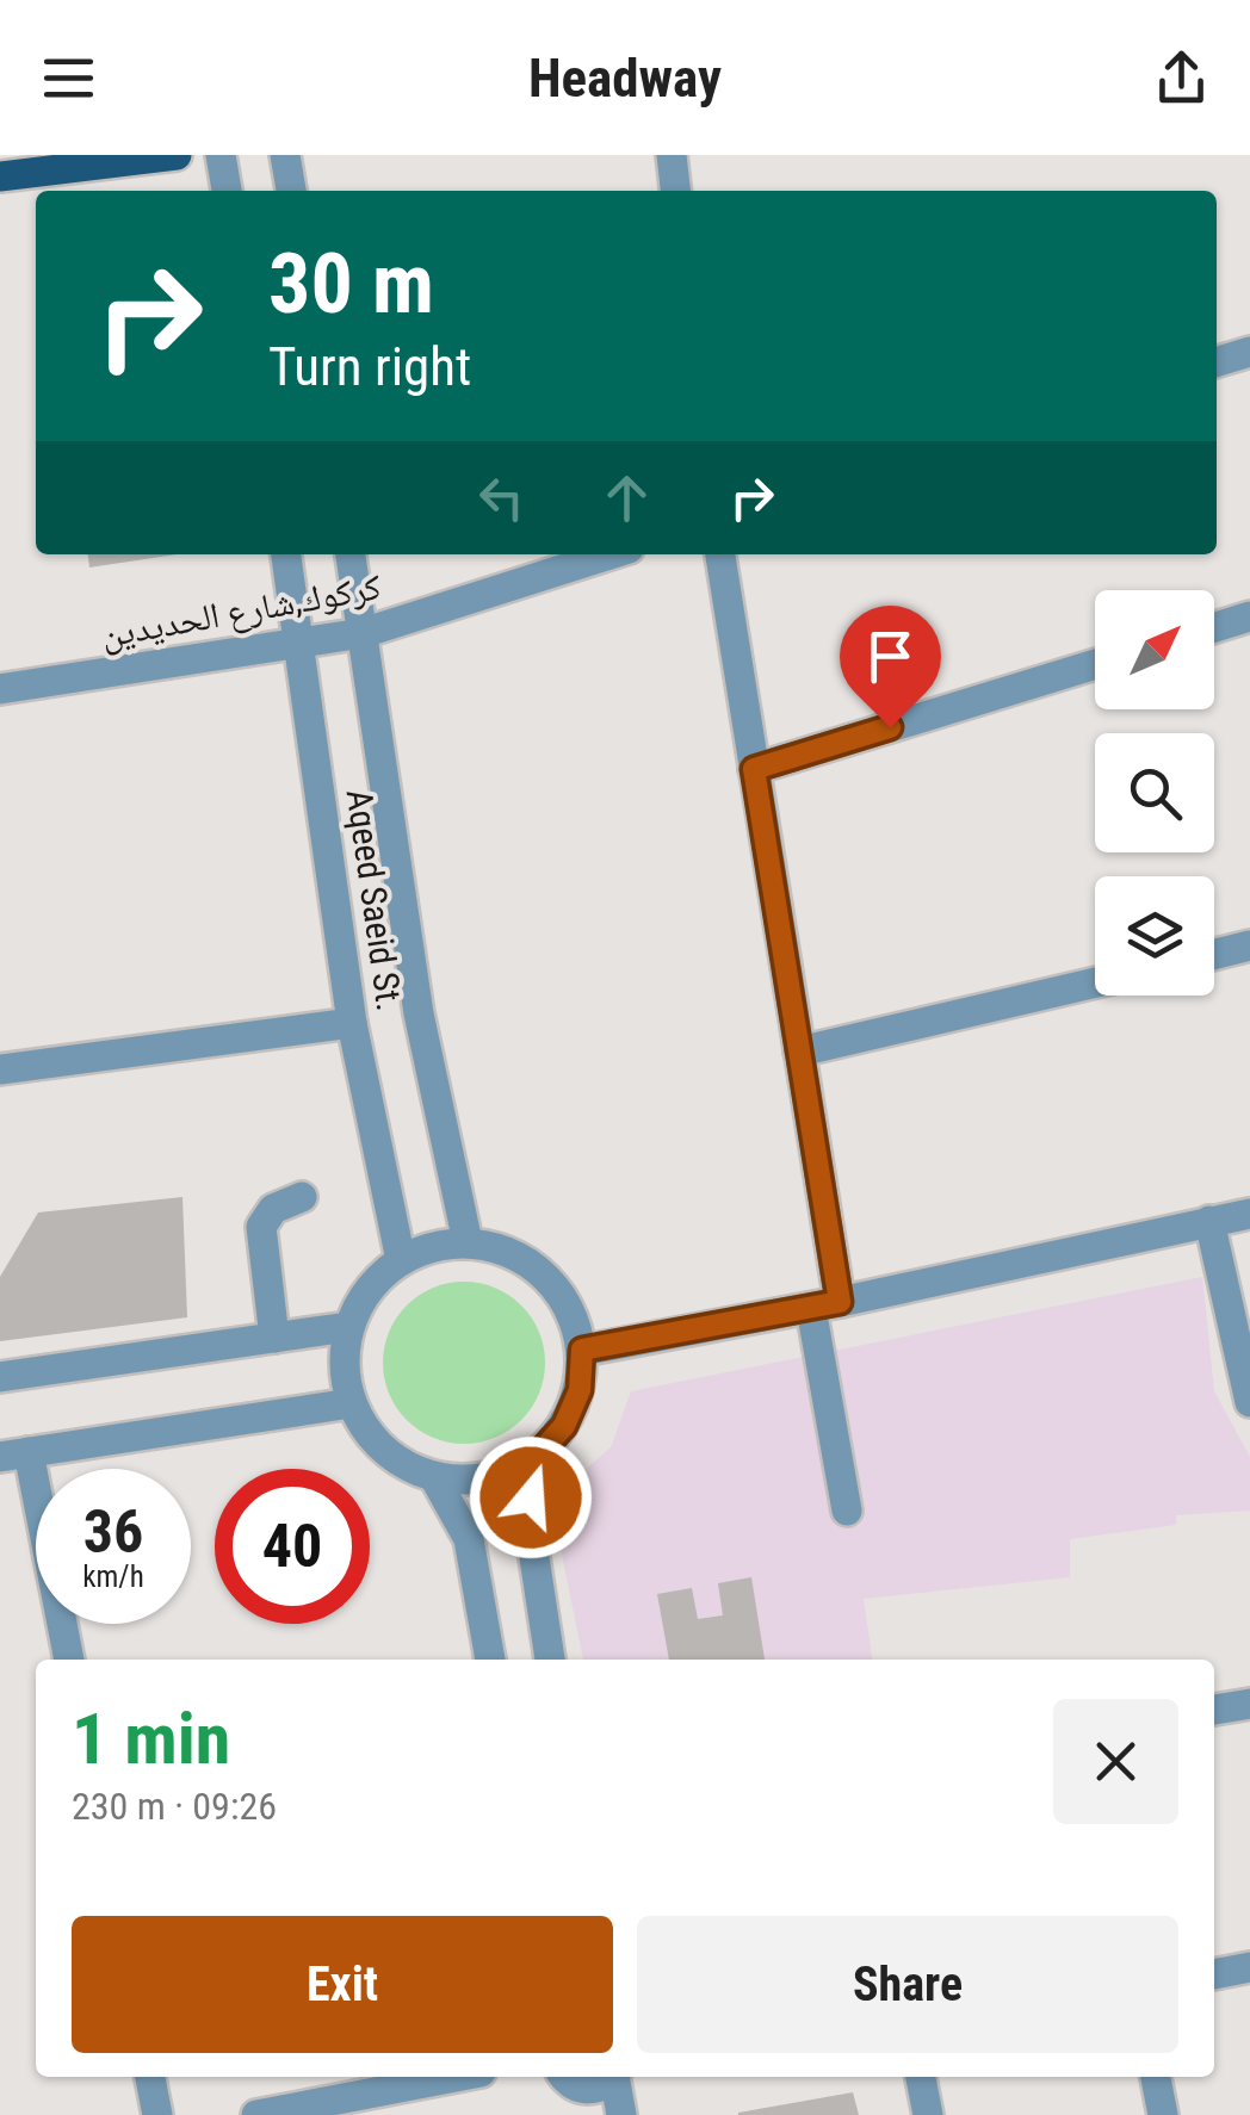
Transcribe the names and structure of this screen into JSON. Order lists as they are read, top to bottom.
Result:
{
  "streets": {
    "street": ["كركوك,شارع الحديدين", "Aqeed Saeid St."]
  },
  "crossings": [
    ["كركوك,شارع الحديدين", "Aqeed Saeid St."]
  ],
  "north": "top right",
  "page": {
    "header": "Headway",
    "turn": ["30 m", "Turn right"],
    "speed": "36 km/h",
    "limit": "40",
    "heading": ["1 min", "230 m · 09:26"],
    "buttons": ["Exit", "Share"]
  }
}
